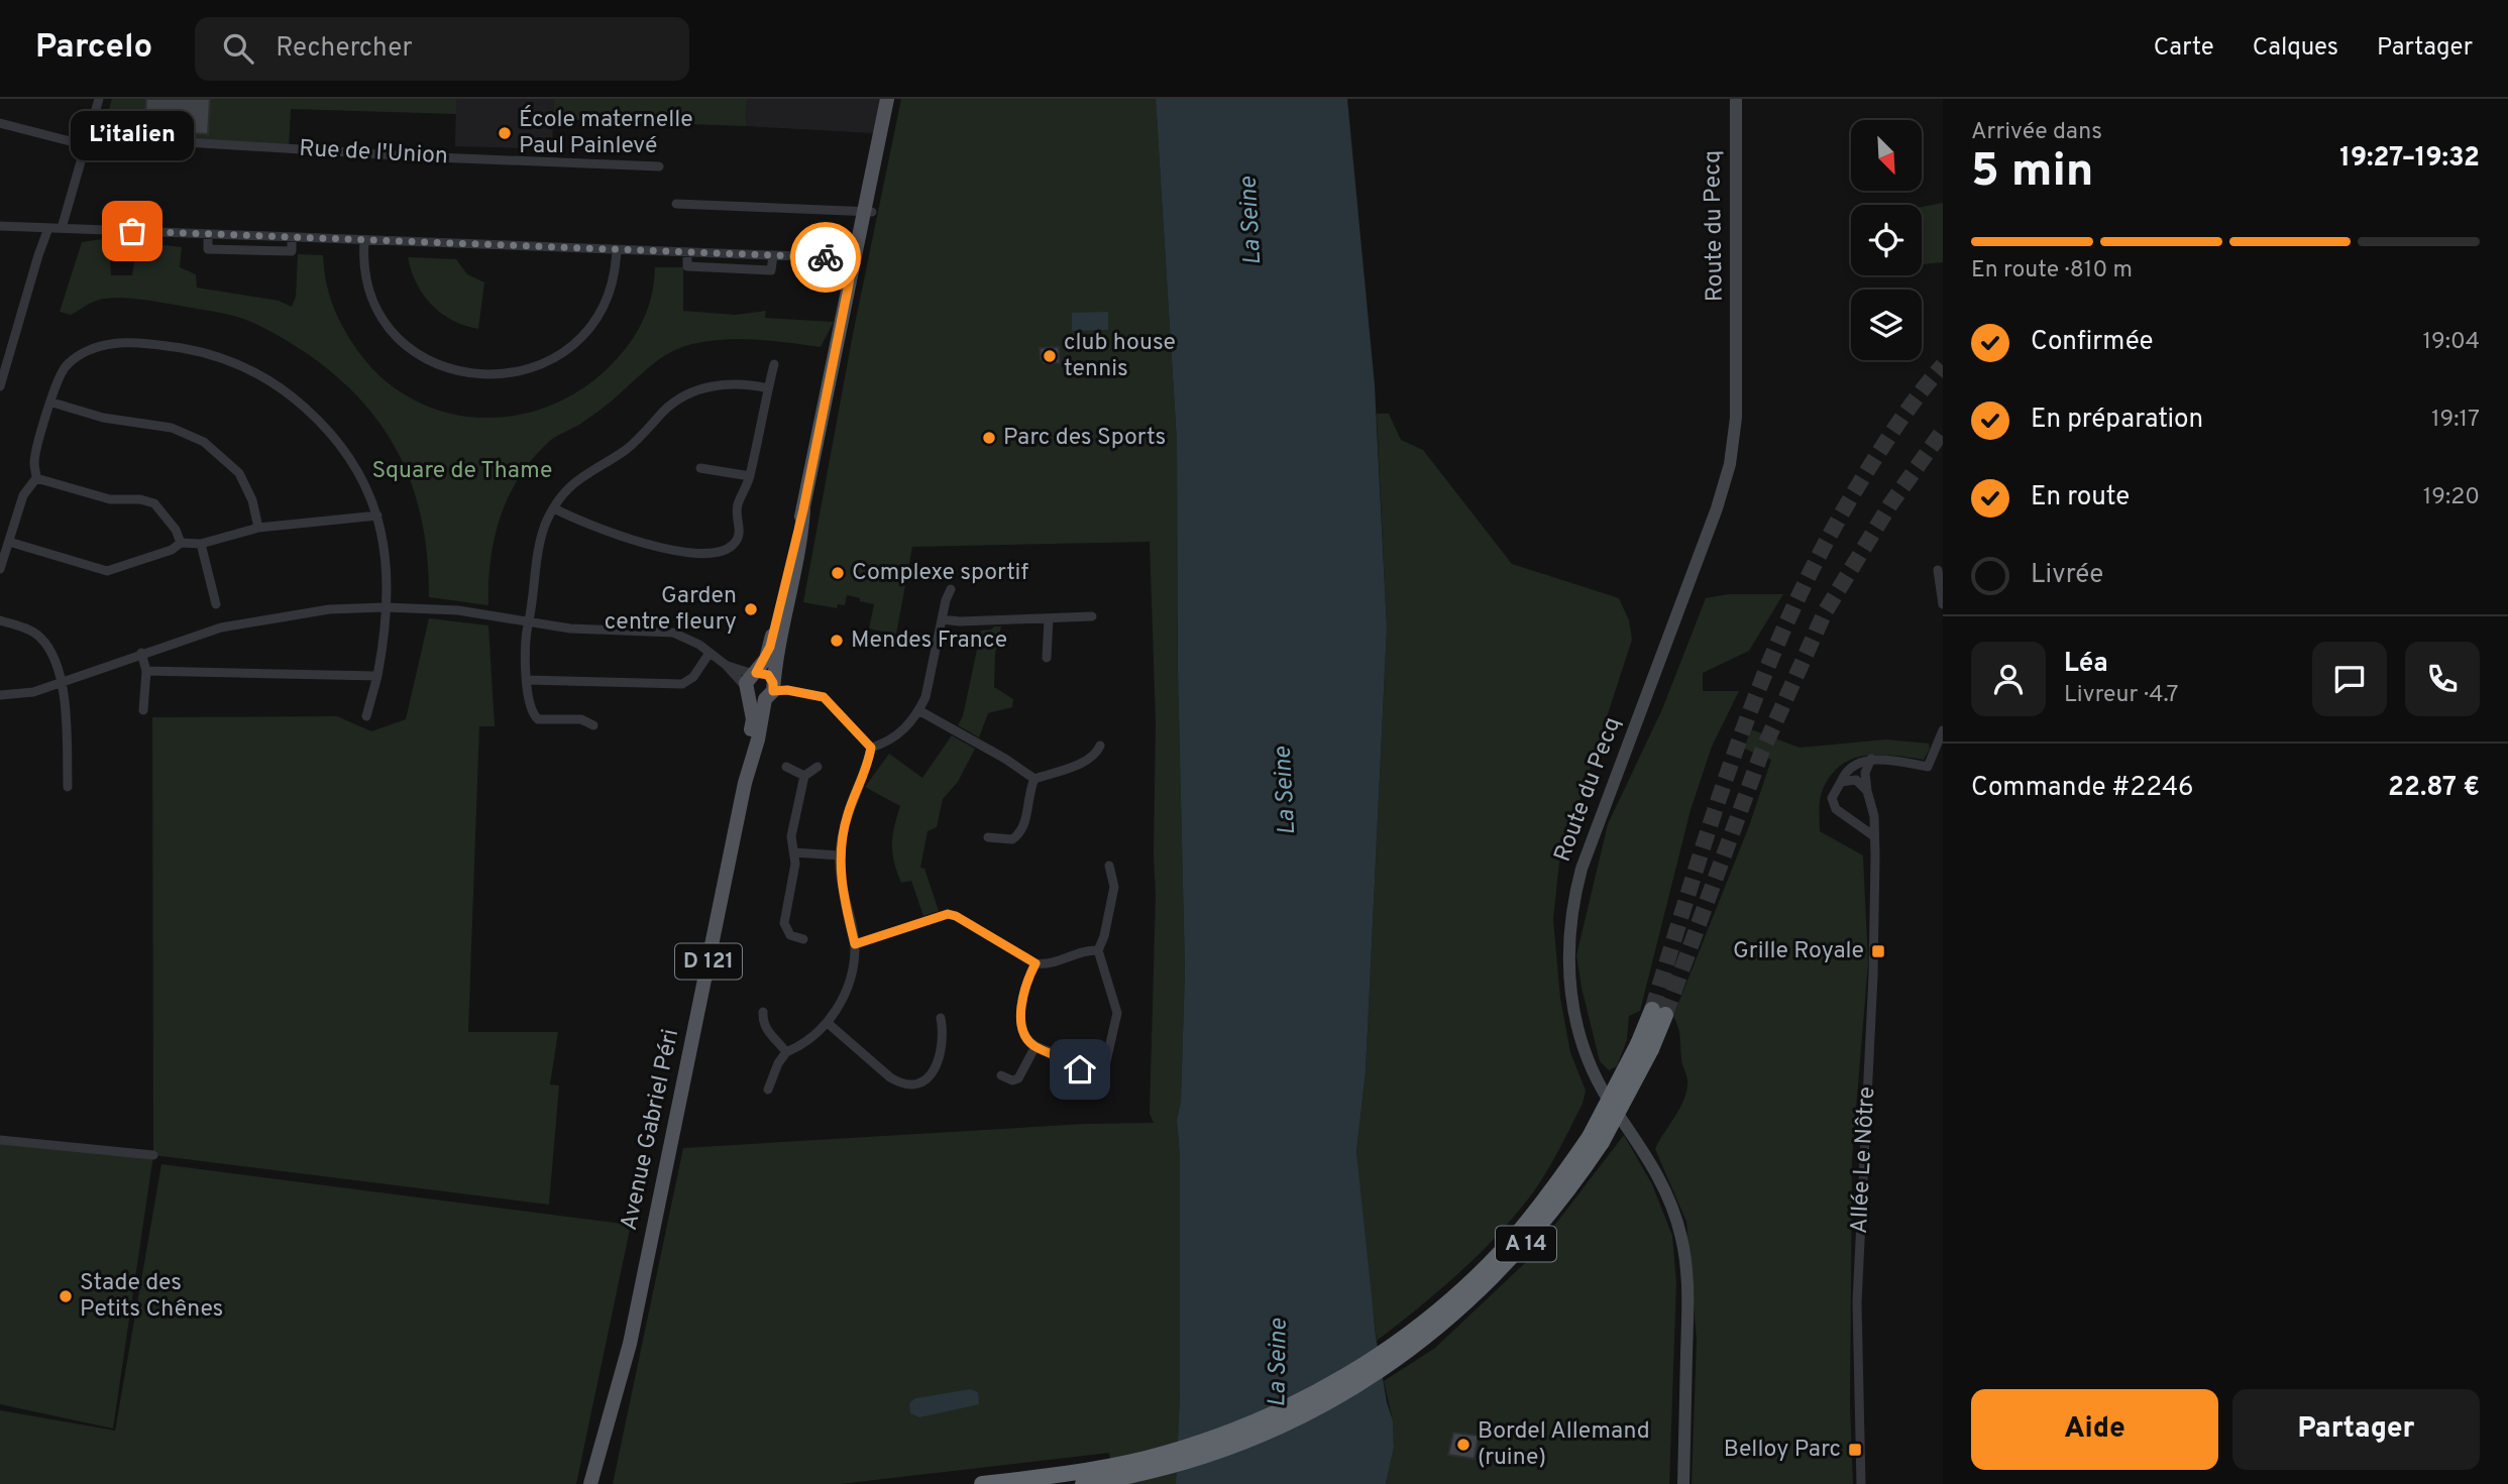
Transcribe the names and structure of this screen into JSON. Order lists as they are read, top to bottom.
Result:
{
  "streets": {
    "highway": ["A 14"],
    "main road": ["Route du Pecq", "D 121", "Avenue Gabriel Péri"],
    "street": ["Rue de l'Union", "Allée Le Nôtre"]
  },
  "water": ["La Seine"],
  "parks": ["Square de Thame"],
  "places": {
    "other": [
      "École maternelle Paul Painlevé",
      "L’italien",
      "club house tennis",
      "Parc des Sports",
      "Complexe sportif",
      "Garden centre fleury",
      "Mendes France",
      "Stade des Petits Chênes",
      "Bordel Allemand (ruine)"
    ],
    "transit": ["Grille Royale", "Belloy Parc"]
  },
  "north": "bottom right",
  "page": {
    "header": "Parcelo",
    "search": "Rechercher",
    "nav": ["Carte", "Calques", "Partager"],
    "heading": ["5 min", "Arrivée dans", "19:27–19:32"],
    "panel": [
      "Léa",
      "Livreur · 4.7",
      "Commande #2246",
      "22.87 €"
    ],
    "bubble": "L’italien",
    "bar": "En route · 810 m",
    "list": [
      ["Confirmée", "19:04"],
      ["En préparation", "19:17"],
      ["En route", "19:20"],
      "Livrée"
    ],
    "buttons": ["Aide", "Partager"]
  }
}
